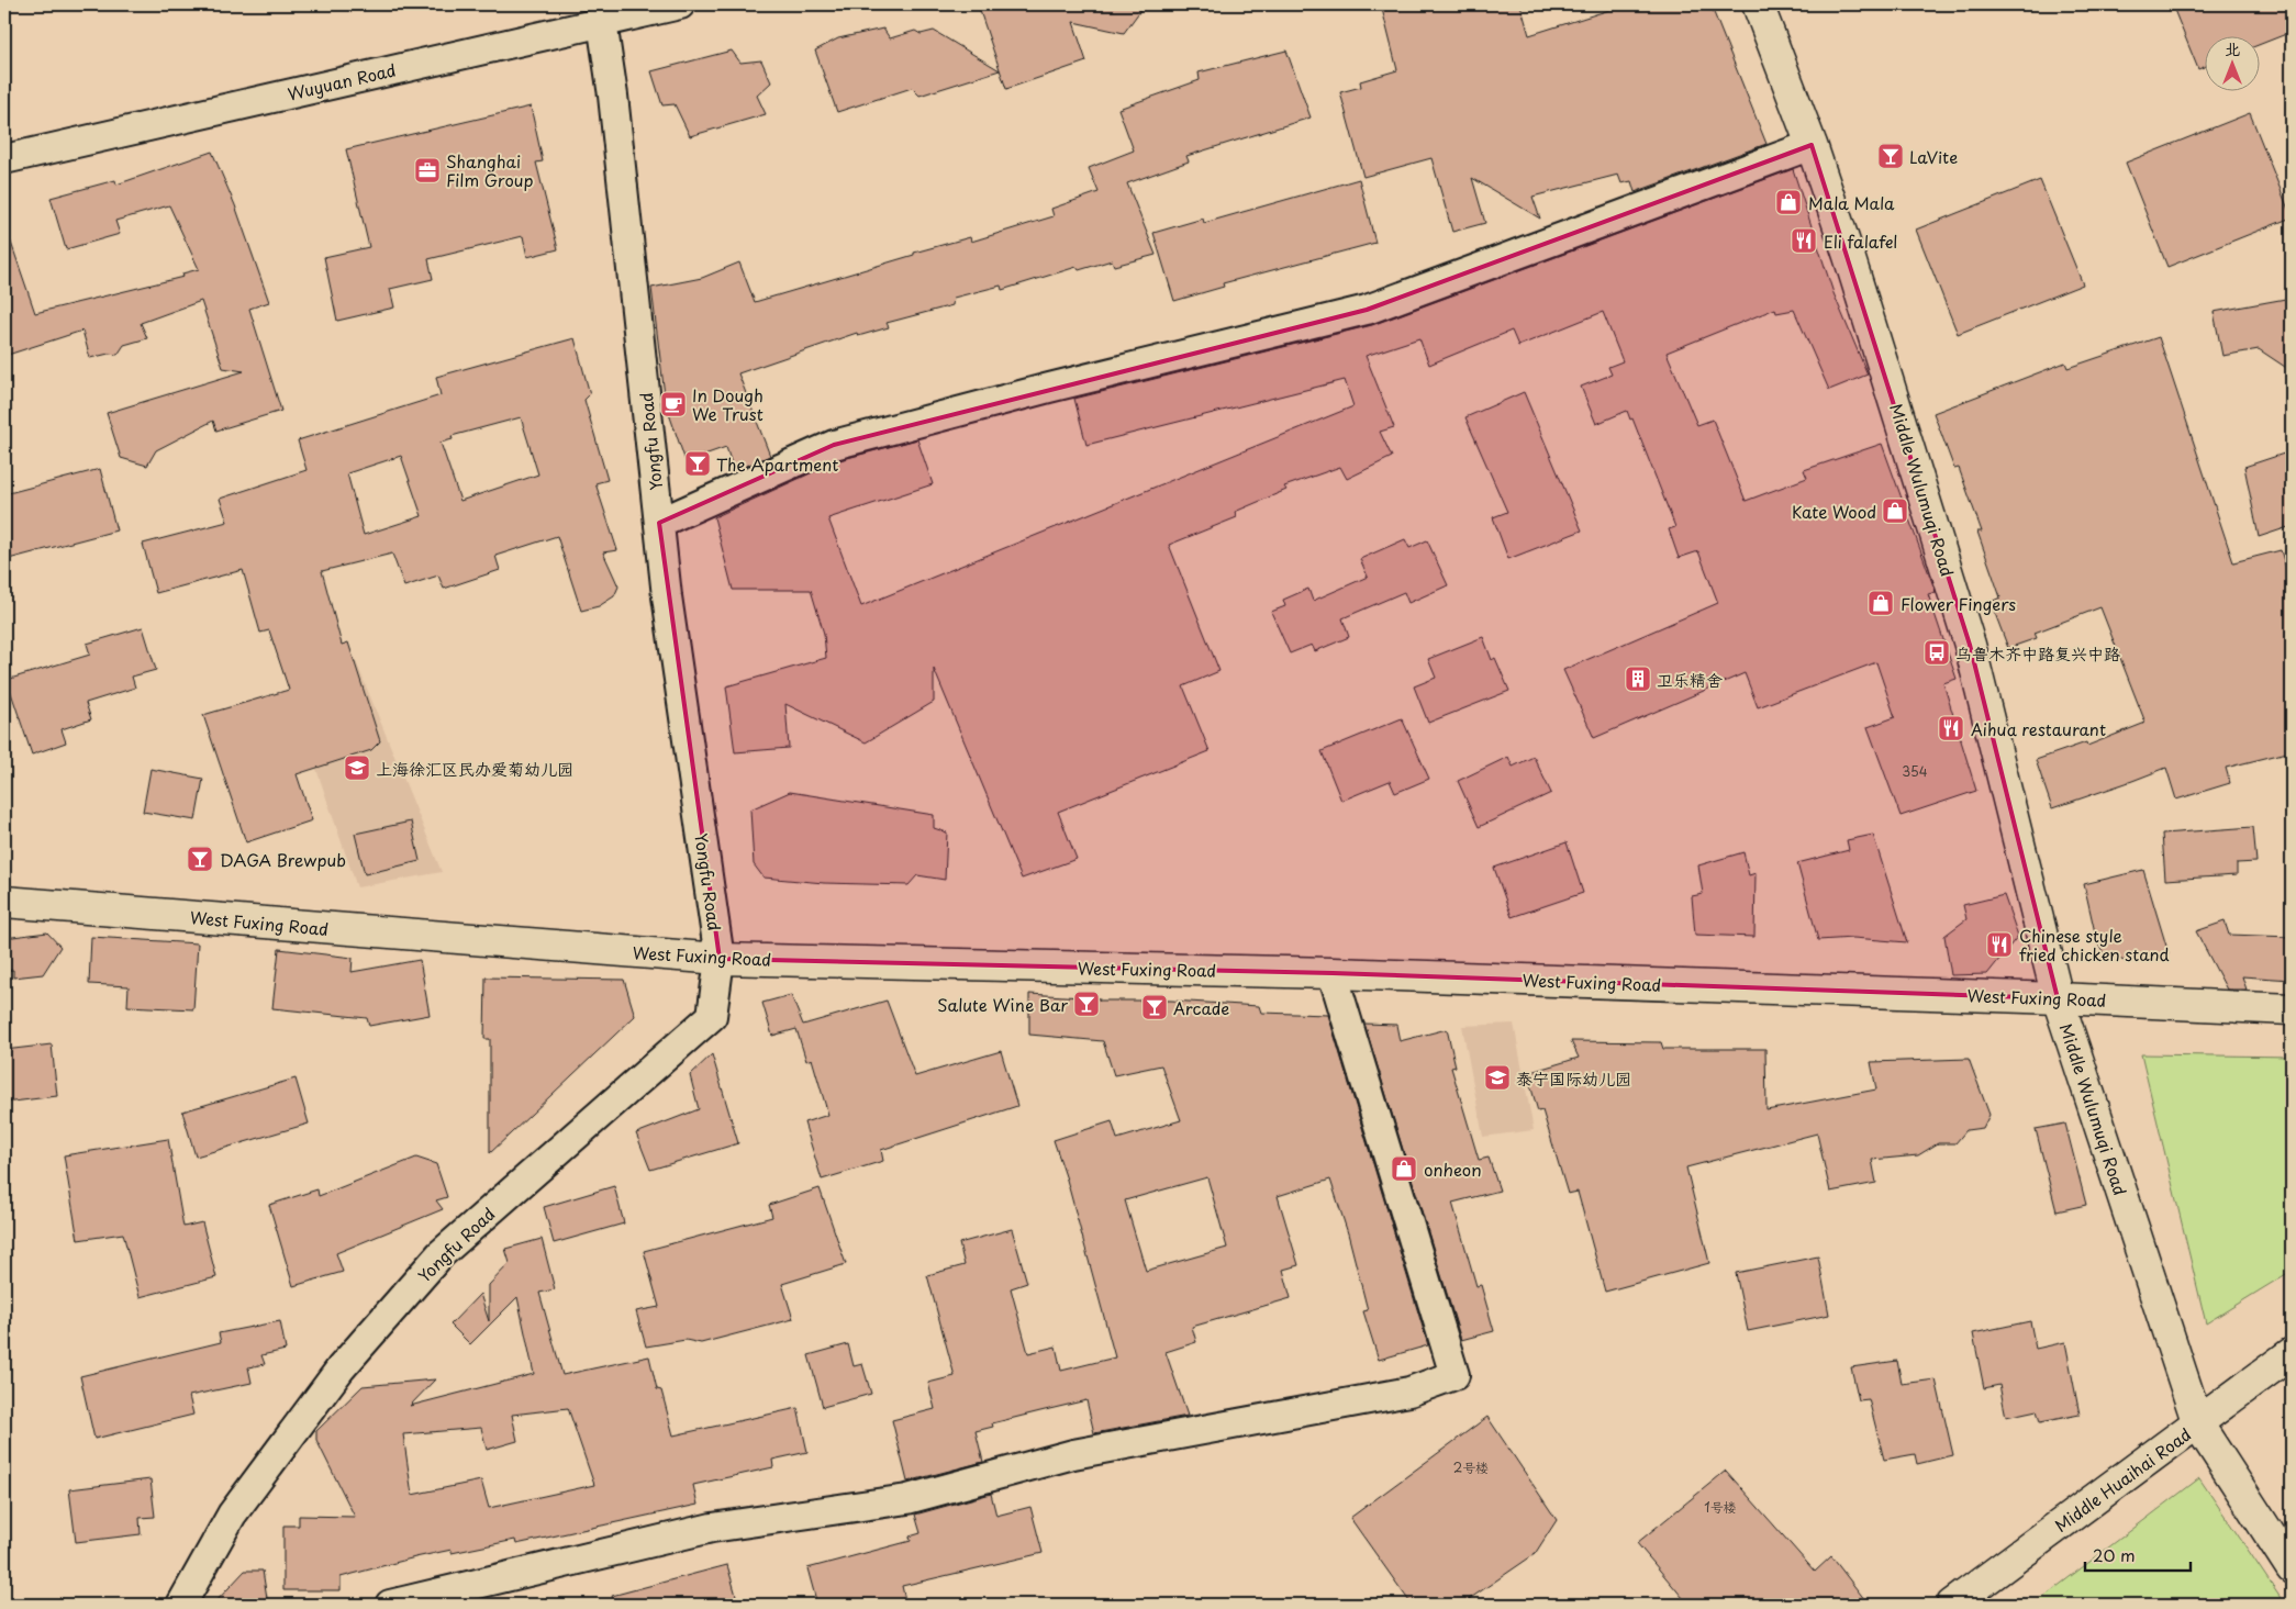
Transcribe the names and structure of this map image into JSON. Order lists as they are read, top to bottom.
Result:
{
  "streets": {
    "street": [
      "Wuyuan Road",
      "Yongfu Road",
      "Middle Wulumuqi Road",
      "West Fuxing Road",
      "Middle Huaihai Road"
    ]
  },
  "crossings": [
    ["Wuyuan Road", "Yongfu Road"],
    ["Yongfu Road", "West Fuxing Road"],
    ["Middle Wulumuqi Road", "West Fuxing Road"],
    ["Middle Wulumuqi Road", "Middle Huaihai Road"]
  ],
  "places": {
    "bar": [
      "LaVite",
      "The Apartment",
      "DAGA Brewpub",
      "Salute Wine Bar",
      "Arcade"
    ],
    "office": ["Shanghai Film Group"],
    "shop": [
      "Mala Mala",
      "Kate Wood",
      "Flower Fingers",
      "onheon"
    ],
    "restaurant": ["Eli falafel", "Aihua restaurant", "Chinese style fried chicken stand"],
    "cafe": ["In Dough We Trust"],
    "bus stop": ["乌鲁木齐中路复兴中路"],
    "building": ["卫乐精舍"],
    "school or university": ["上海徐汇区民办爱菊幼儿园", "泰宁国际幼儿园"]
  },
  "house_numbers": ["354", "2号楼", "1号楼"],
  "scale_bar": "20 m",
  "north": "top"
}
